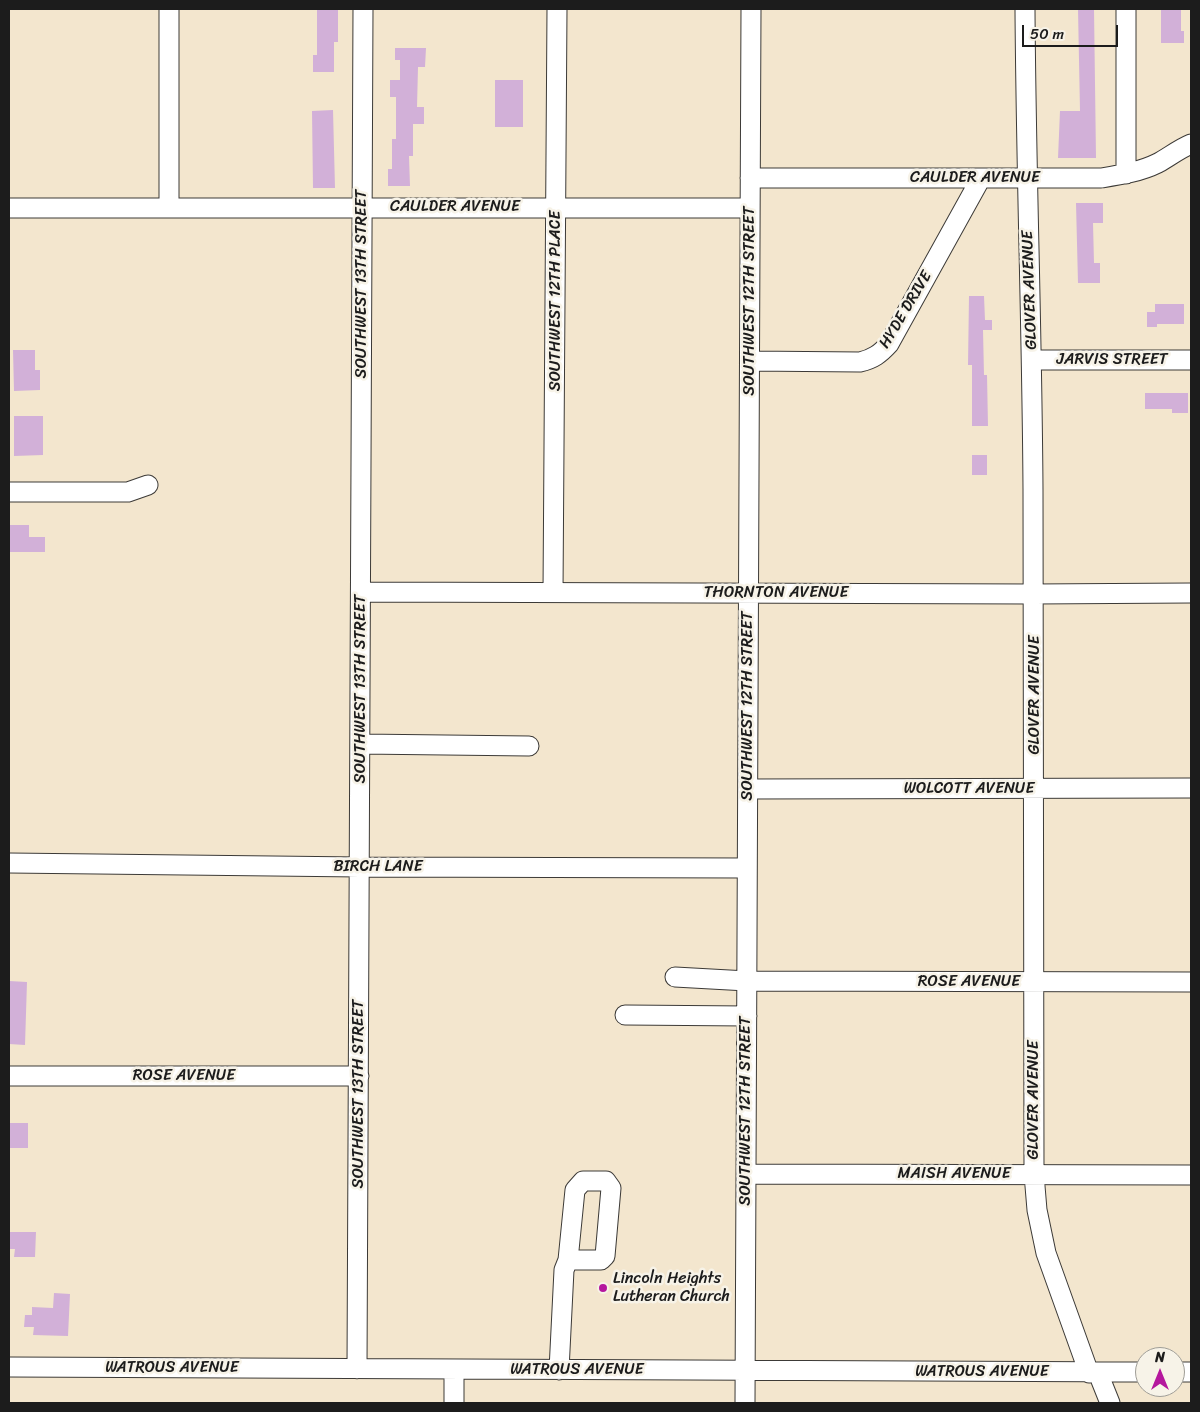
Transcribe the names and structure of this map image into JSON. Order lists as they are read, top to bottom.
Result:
{
  "streets": {
    "street": [
      "CAULDER AVENUE",
      "SOUTHWEST 13TH STREET",
      "GLOVER AVENUE",
      "SOUTHWEST 12TH PLACE",
      "SOUTHWEST 12TH STREET",
      "HYDE DRIVE",
      "JARVIS STREET",
      "THORNTON AVENUE",
      "WOLCOTT AVENUE",
      "BIRCH LANE",
      "ROSE AVENUE",
      "MAISH AVENUE",
      "WATROUS AVENUE"
    ]
  },
  "crossings": [
    ["CAULDER AVENUE", "SOUTHWEST 13TH STREET"],
    ["CAULDER AVENUE", "GLOVER AVENUE"],
    ["CAULDER AVENUE", "SOUTHWEST 12TH PLACE"],
    ["CAULDER AVENUE", "SOUTHWEST 12TH STREET"],
    ["CAULDER AVENUE", "HYDE DRIVE"],
    ["SOUTHWEST 13TH STREET", "THORNTON AVENUE"],
    ["SOUTHWEST 13TH STREET", "BIRCH LANE"],
    ["SOUTHWEST 13TH STREET", "ROSE AVENUE"],
    ["SOUTHWEST 13TH STREET", "WATROUS AVENUE"],
    ["GLOVER AVENUE", "JARVIS STREET"],
    ["GLOVER AVENUE", "THORNTON AVENUE"],
    ["GLOVER AVENUE", "WOLCOTT AVENUE"],
    ["GLOVER AVENUE", "ROSE AVENUE"],
    ["GLOVER AVENUE", "MAISH AVENUE"],
    ["GLOVER AVENUE", "WATROUS AVENUE"],
    ["SOUTHWEST 12TH PLACE", "THORNTON AVENUE"],
    ["SOUTHWEST 12TH STREET", "HYDE DRIVE"],
    ["SOUTHWEST 12TH STREET", "THORNTON AVENUE"],
    ["SOUTHWEST 12TH STREET", "WOLCOTT AVENUE"],
    ["SOUTHWEST 12TH STREET", "BIRCH LANE"],
    ["SOUTHWEST 12TH STREET", "ROSE AVENUE"],
    ["SOUTHWEST 12TH STREET", "MAISH AVENUE"],
    ["SOUTHWEST 12TH STREET", "WATROUS AVENUE"]
  ],
  "places": ["Lincoln Heights Lutheran Church"],
  "scale_bar": "50 m",
  "north": "top"
}
